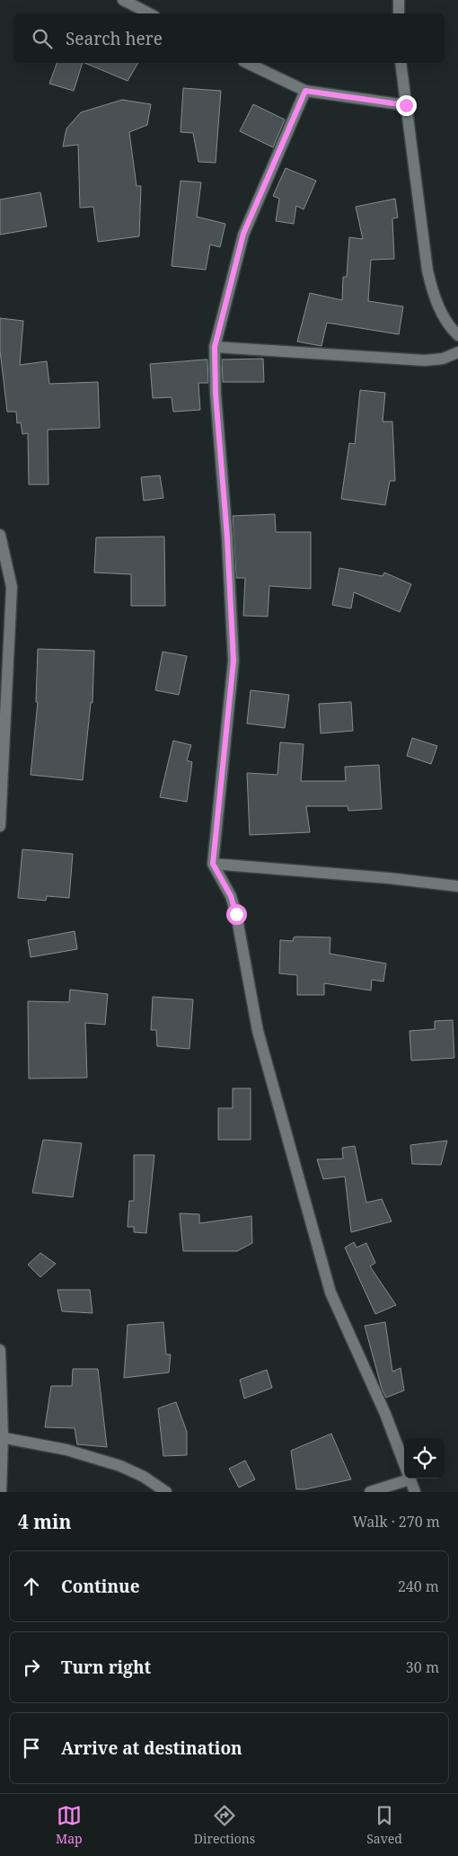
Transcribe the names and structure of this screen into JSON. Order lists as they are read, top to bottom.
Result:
{
  "page": {
    "search": "Search here",
    "heading": ["4 min", "Walk · 270 m"],
    "list": [
      ["Continue", "240 m"],
      ["Turn right", "30 m"],
      "Arrive at destination"
    ],
    "nav": ["Map", "Directions", "Saved"]
  }
}
